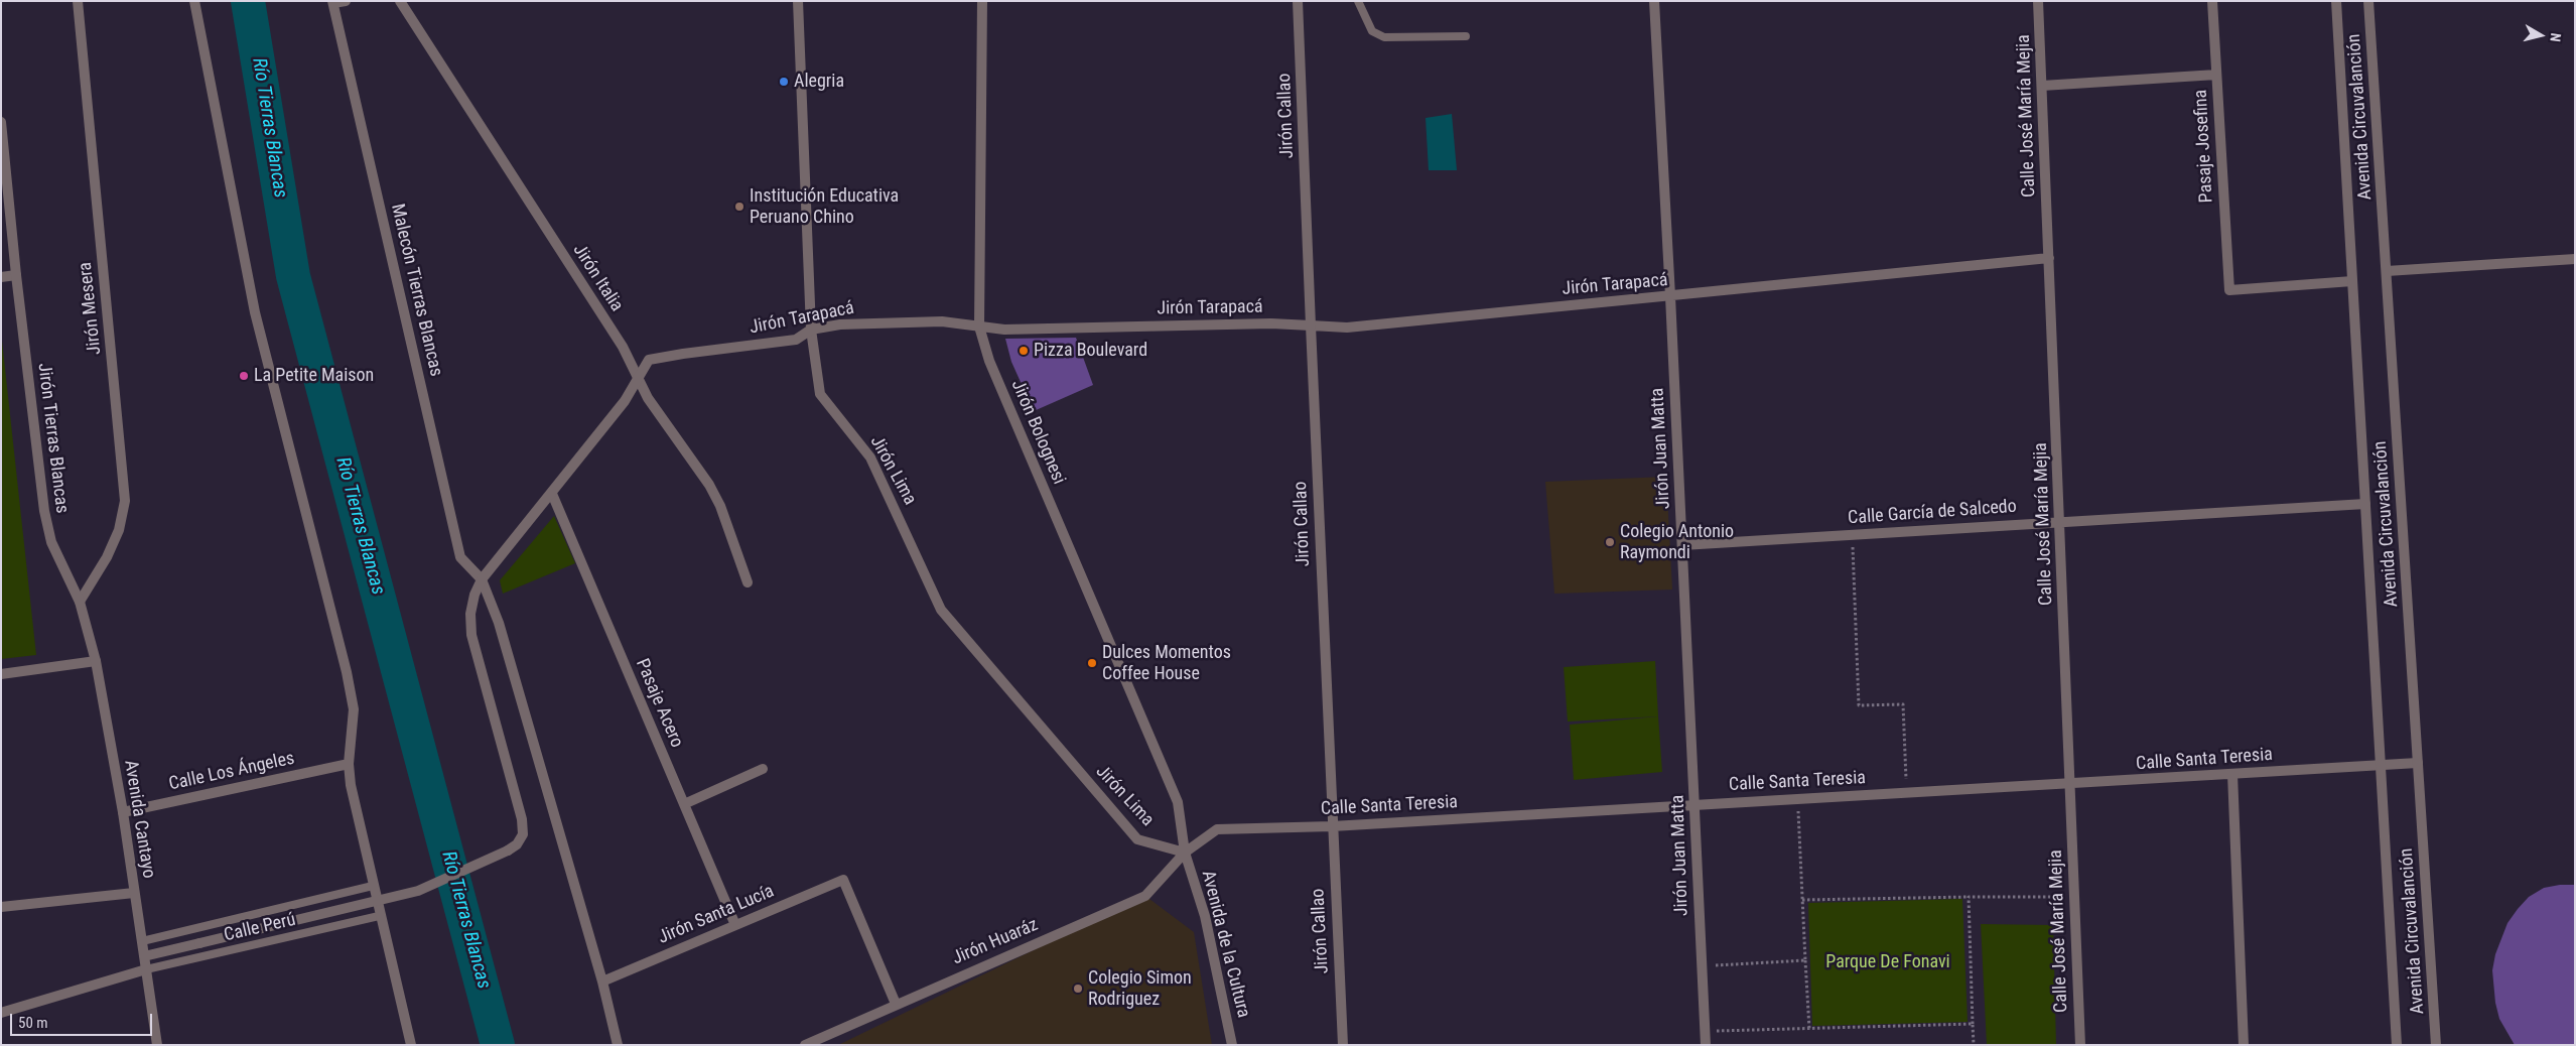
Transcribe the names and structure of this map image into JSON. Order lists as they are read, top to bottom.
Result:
{
  "streets": {
    "street": [
      "Jirón Callao",
      "Calle José María Mejia",
      "Avenida Circuvalanción",
      "Pasaje Josefina",
      "Jirón Italia",
      "Jirón Tarapacá",
      "Malecón Tierras Blancas",
      "Jirón Mesera",
      "Jirón Bolognesi",
      "Jirón Tierras Blancas",
      "Jirón Juan Matta",
      "Jirón Lima",
      "Calle García de Salcedo",
      "Pasaje Acero",
      "Calle Santa Teresia",
      "Calle Los Ángeles",
      "Avenida Cantayo",
      "Jirón Santa Lucía",
      "Jirón Huaráz",
      "Avenida de la Cultura"
    ],
    "lane": ["Calle Perú"]
  },
  "crossings": [
    ["Jirón Callao", "Jirón Tarapacá"],
    ["Jirón Callao", "Calle Santa Teresia"],
    ["Calle José María Mejia", "Jirón Tarapacá"],
    ["Calle José María Mejia", "Calle García de Salcedo"],
    ["Calle José María Mejia", "Calle Santa Teresia"],
    ["Avenida Circuvalanción", "Pasaje Josefina"],
    ["Avenida Circuvalanción", "Calle García de Salcedo"],
    ["Avenida Circuvalanción", "Calle Santa Teresia"],
    ["Jirón Italia", "Jirón Tarapacá"],
    ["Jirón Tarapacá", "Malecón Tierras Blancas"],
    ["Jirón Tarapacá", "Jirón Bolognesi"],
    ["Jirón Tarapacá", "Jirón Juan Matta"],
    ["Jirón Tarapacá", "Jirón Lima"],
    ["Jirón Tarapacá", "Pasaje Acero"],
    ["Jirón Tarapacá", "Avenida Cantayo"],
    ["Jirón Mesera", "Jirón Tierras Blancas"],
    ["Jirón Mesera", "Avenida Cantayo"],
    ["Jirón Bolognesi", "Jirón Lima"],
    ["Jirón Bolognesi", "Calle Santa Teresia"],
    ["Jirón Bolognesi", "Jirón Huaráz"],
    ["Jirón Bolognesi", "Avenida de la Cultura"],
    ["Jirón Tierras Blancas", "Avenida Cantayo"],
    ["Jirón Juan Matta", "Calle García de Salcedo"],
    ["Jirón Juan Matta", "Calle Santa Teresia"],
    ["Jirón Lima", "Calle Santa Teresia"],
    ["Jirón Lima", "Jirón Huaráz"],
    ["Jirón Lima", "Avenida de la Cultura"],
    ["Pasaje Acero", "Jirón Santa Lucía"],
    ["Calle Santa Teresia", "Jirón Huaráz"],
    ["Calle Santa Teresia", "Avenida de la Cultura"],
    ["Calle Los Ángeles", "Avenida Cantayo"],
    ["Avenida Cantayo", "Calle Perú"],
    ["Jirón Santa Lucía", "Jirón Huaráz"],
    ["Jirón Huaráz", "Avenida de la Cultura"]
  ],
  "water": ["Río Tierras Blancas"],
  "parks": ["Parque De Fonavi"],
  "places": [
    "Alegria",
    "Institución Educativa Peruano Chino",
    "Pizza Boulevard",
    "La Petite Maison",
    "Colegio Antonio Raymondi",
    "Dulces Momentos Coffee House",
    "Colegio Simon Rodriguez"
  ],
  "scale_bar": "50 m",
  "north": "right"
}
